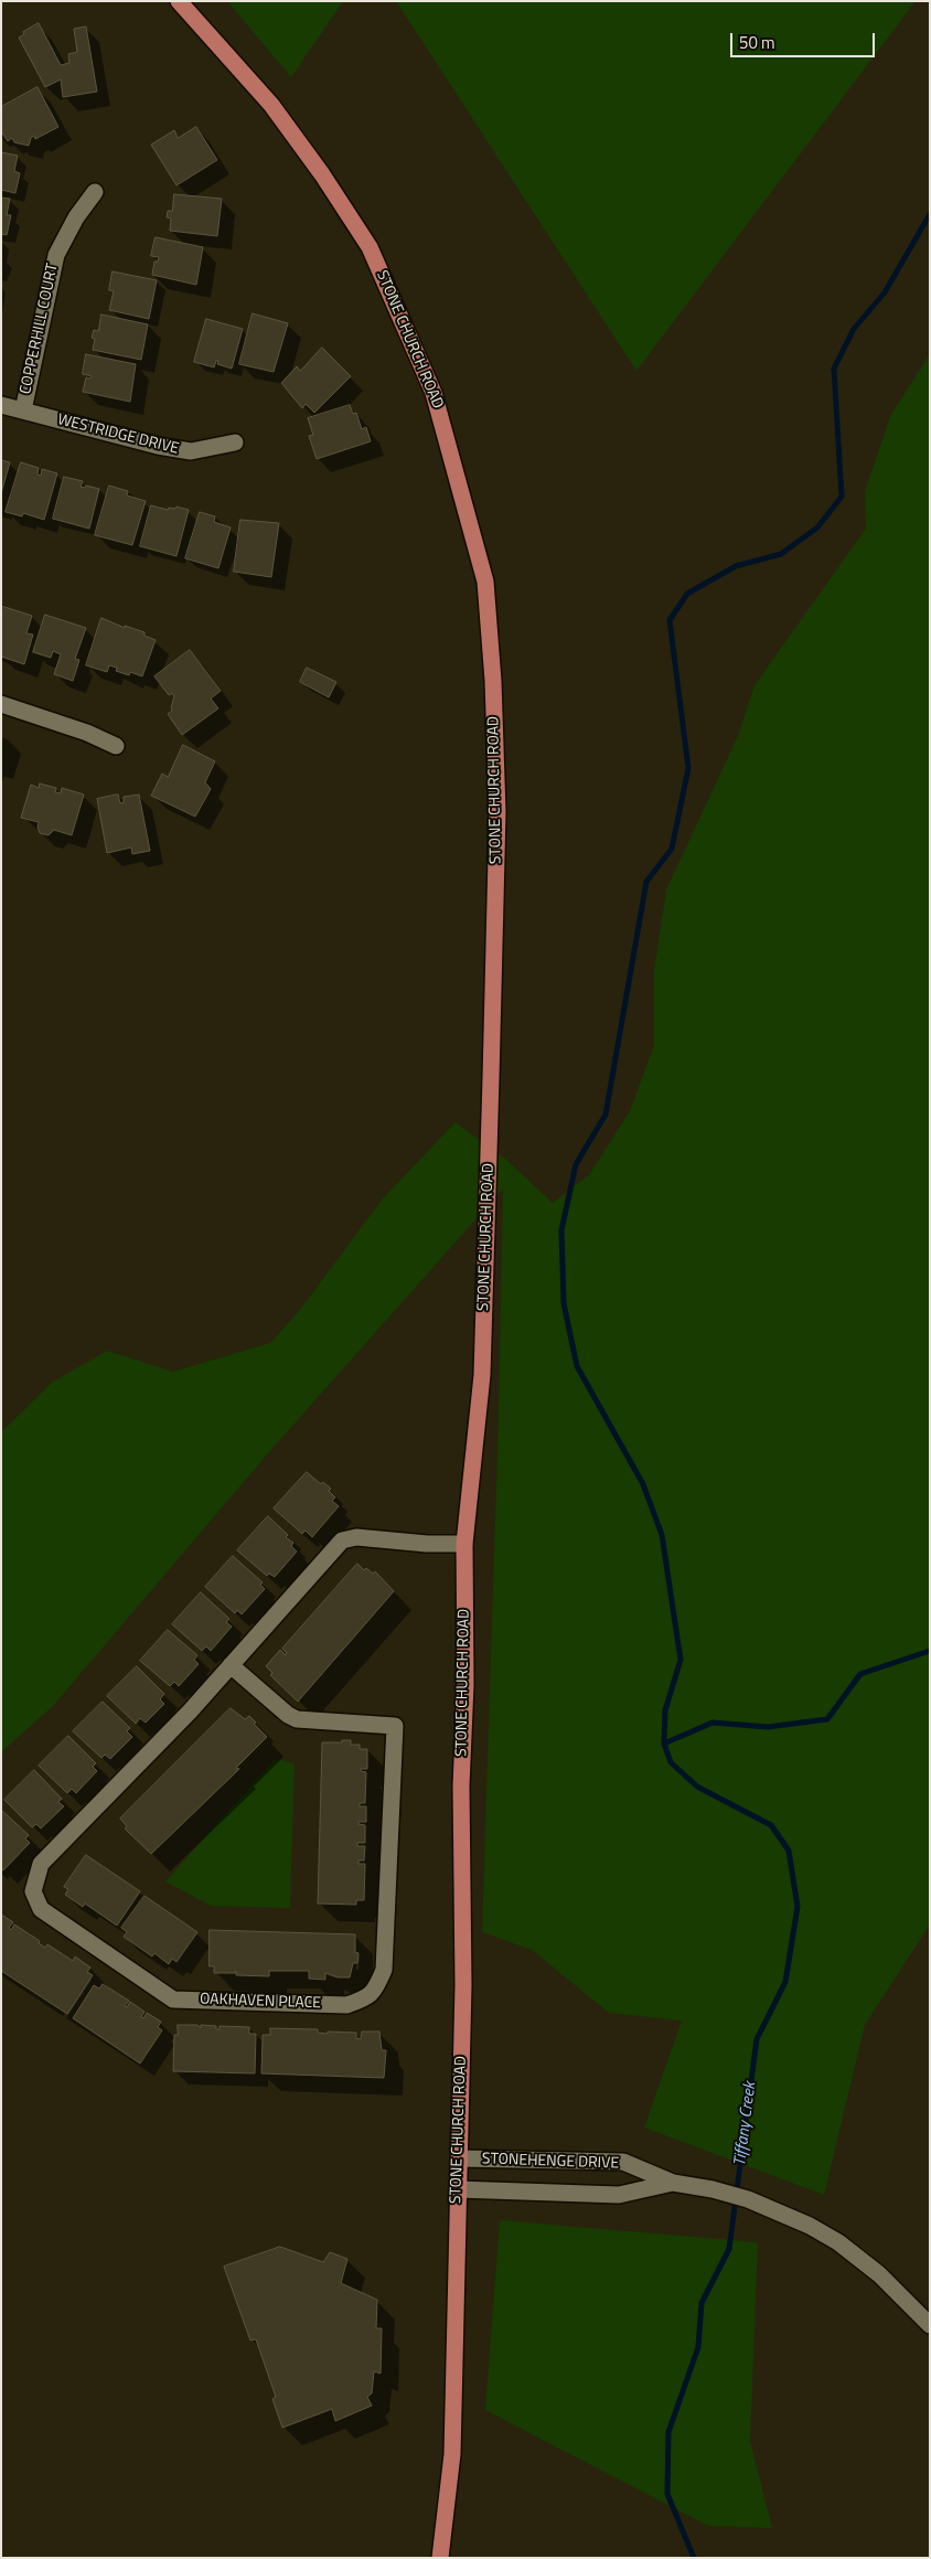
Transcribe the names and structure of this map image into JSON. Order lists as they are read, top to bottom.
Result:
{
  "streets": {
    "main road": ["STONE CHURCH ROAD"],
    "street": [
      "COPPERHILL COURT",
      "WESTRIDGE DRIVE",
      "OAKHAVEN PLACE",
      "STONEHENGE DRIVE"
    ]
  },
  "crossings": [
    ["COPPERHILL COURT", "WESTRIDGE DRIVE"],
    ["STONE CHURCH ROAD", "OAKHAVEN PLACE"],
    ["STONE CHURCH ROAD", "STONEHENGE DRIVE"]
  ],
  "water": ["Tiffany Creek"],
  "scale_bar": "50 m"
}
